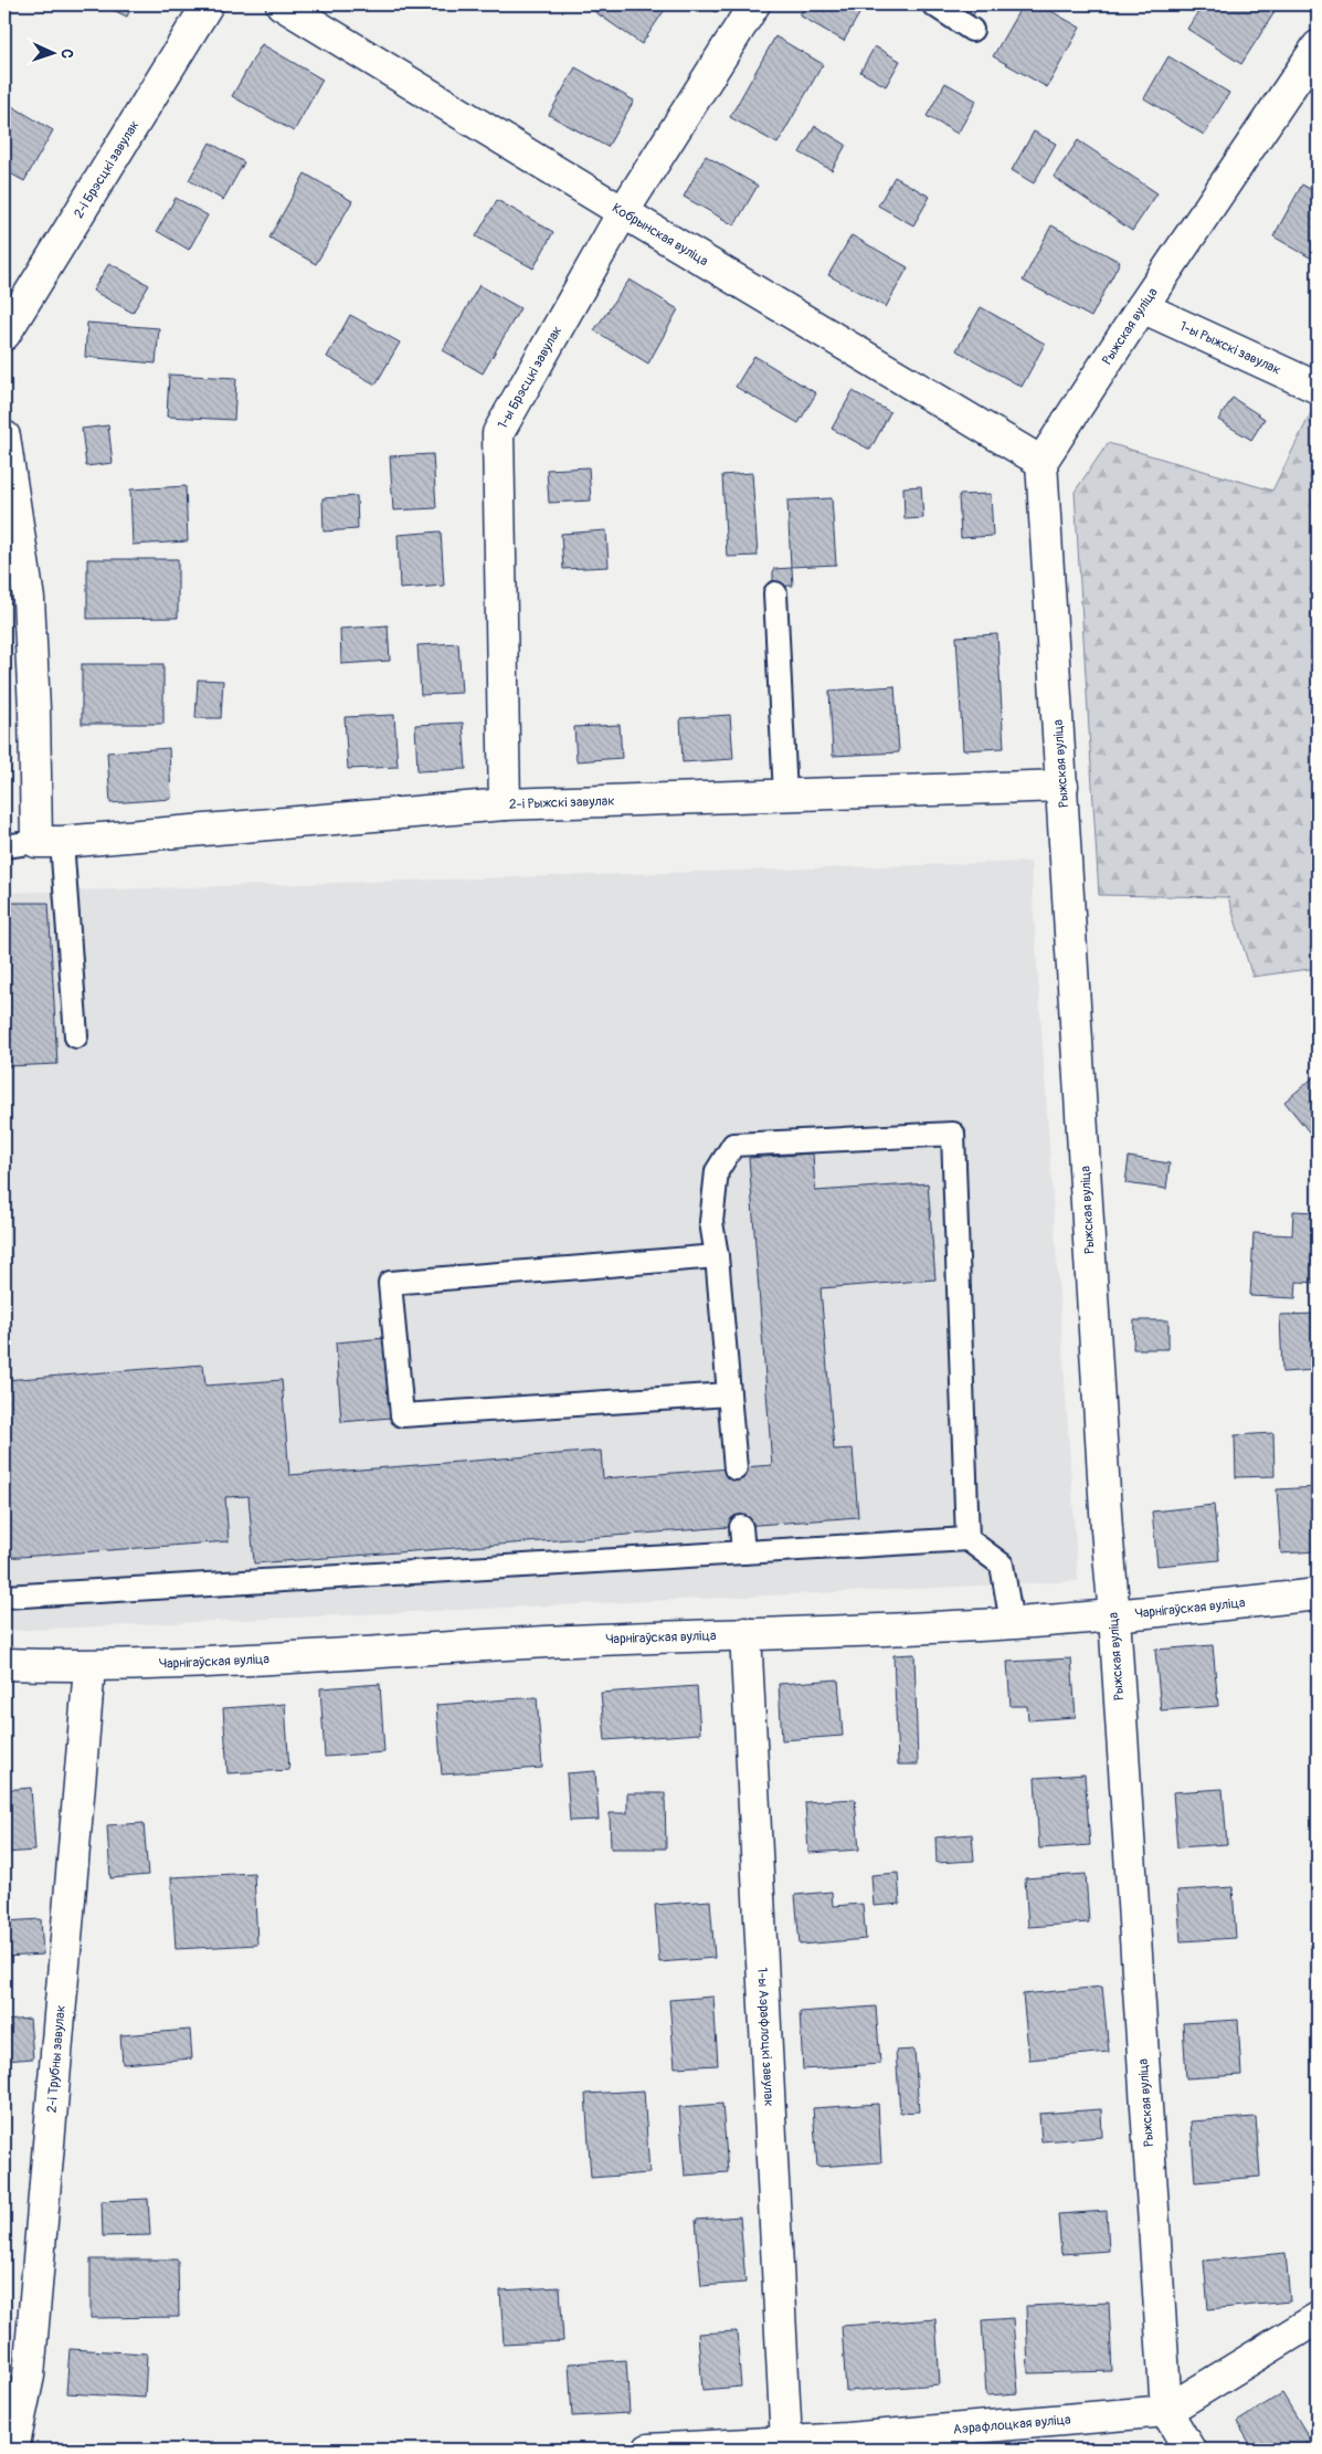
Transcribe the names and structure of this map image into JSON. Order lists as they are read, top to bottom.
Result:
{
  "streets": {
    "street": [
      "2-і Брэсцкі завулак",
      "Кобрынская вуліца",
      "Рыжская вуліца",
      "1-ы Рыжскі завулак",
      "1-ы Брэсцкі завулак",
      "2-і Рыжскі завулак",
      "Чарнігаўская вуліца",
      "1-ы Аэрафлоцкі завулак",
      "2-і Трубны завулак",
      "Аэрафлоцкая вуліца"
    ]
  },
  "crossings": [
    ["Кобрынская вуліца", "Рыжская вуліца"],
    ["Кобрынская вуліца", "1-ы Брэсцкі завулак"],
    ["Рыжская вуліца", "1-ы Рыжскі завулак"],
    ["Рыжская вуліца", "2-і Рыжскі завулак"],
    ["Рыжская вуліца", "Чарнігаўская вуліца"],
    ["Рыжская вуліца", "Аэрафлоцкая вуліца"],
    ["1-ы Брэсцкі завулак", "2-і Рыжскі завулак"],
    ["Чарнігаўская вуліца", "1-ы Аэрафлоцкі завулак"],
    ["Чарнігаўская вуліца", "2-і Трубны завулак"],
    ["1-ы Аэрафлоцкі завулак", "Аэрафлоцкая вуліца"]
  ],
  "north": "right"
}
